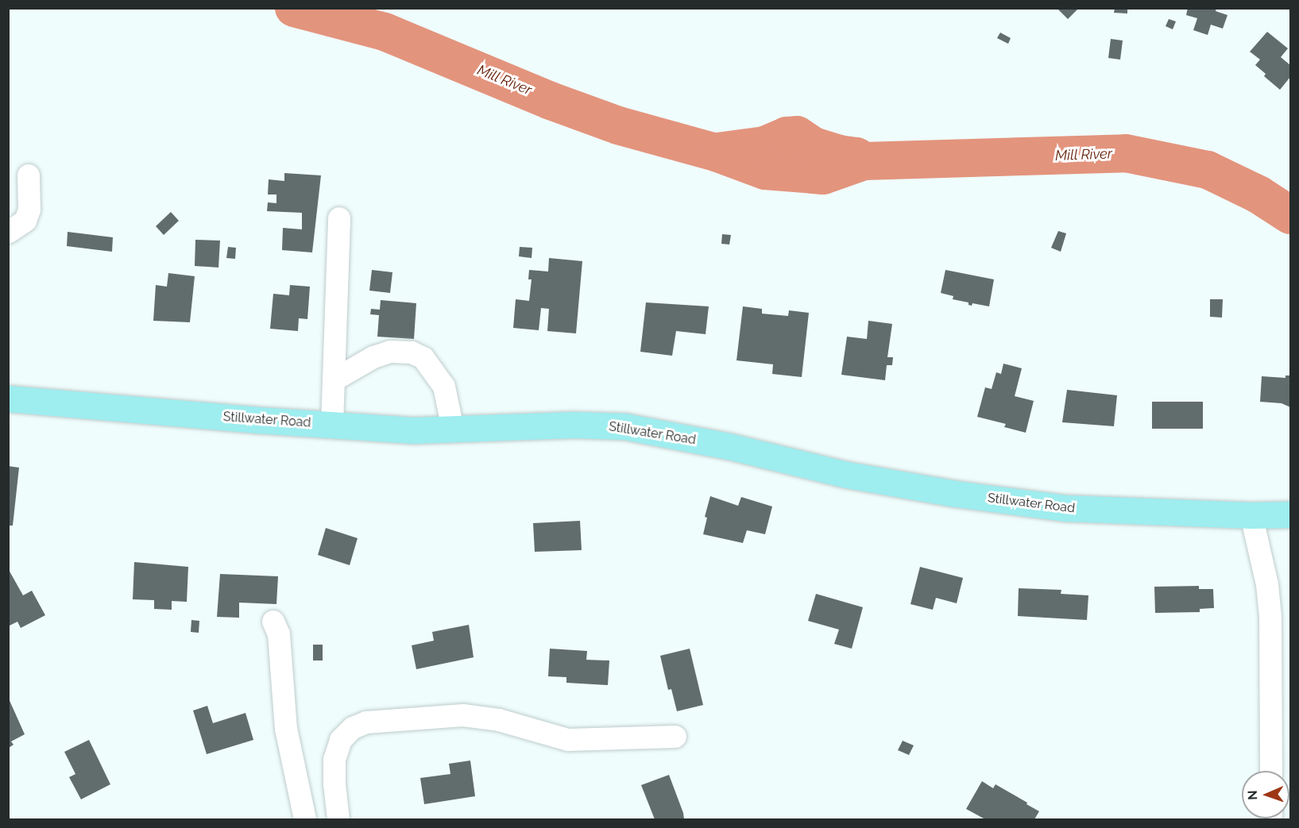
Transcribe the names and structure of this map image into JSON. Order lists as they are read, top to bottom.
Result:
{
  "streets": {
    "main road": ["Stillwater Road"]
  },
  "water": ["Mill River"],
  "north": "left"
}
